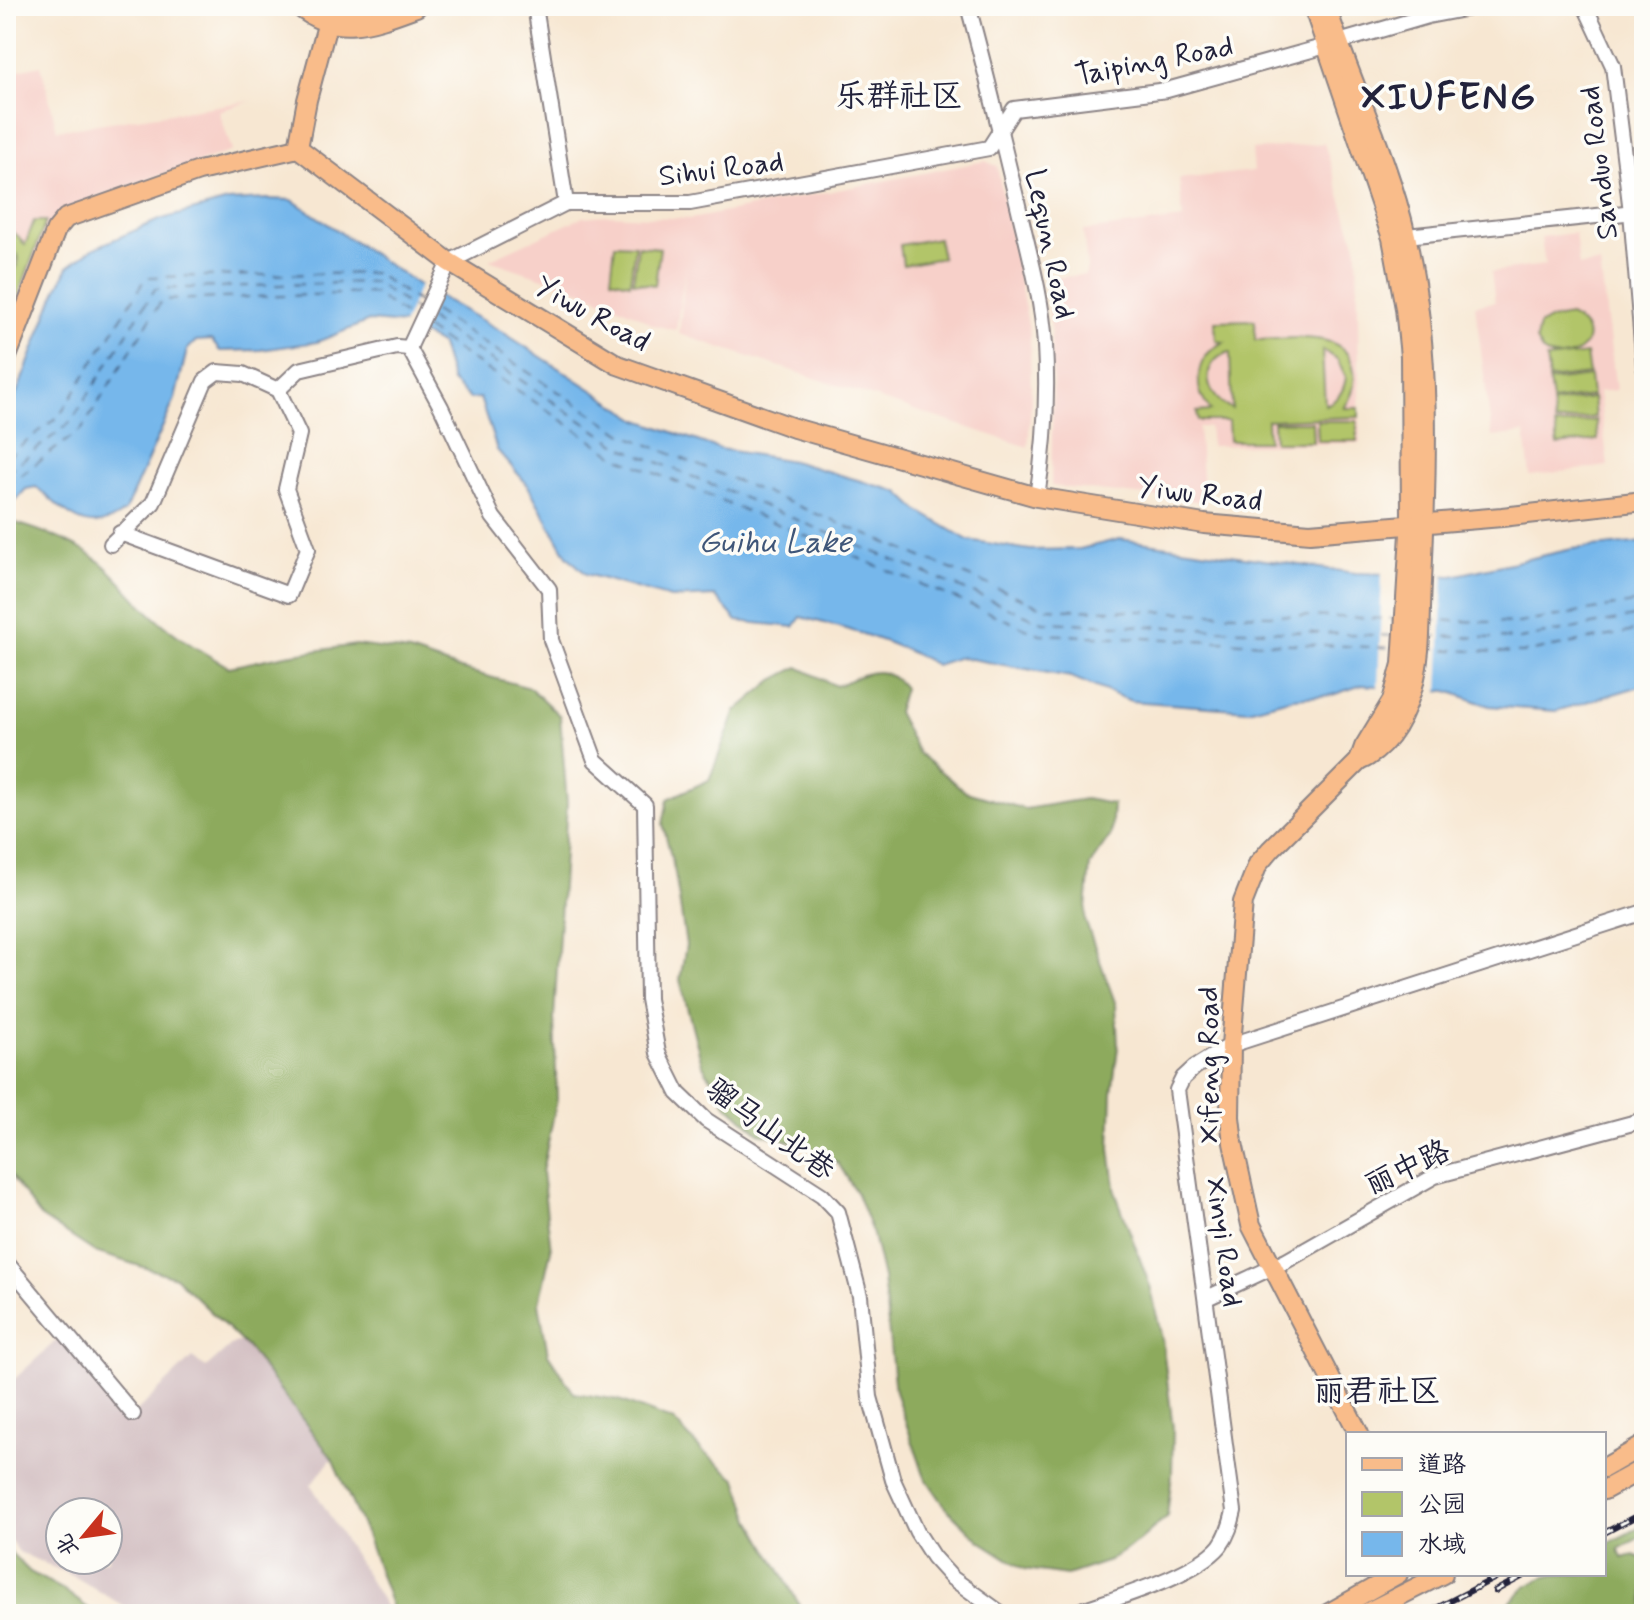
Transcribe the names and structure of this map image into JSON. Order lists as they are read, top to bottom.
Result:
{
  "streets": {
    "main road": ["Yiwu Road", "Xifeng Road"],
    "street": [
      "Taiping Road",
      "Sanduo Road",
      "Sihui Road",
      "Lequn Road",
      "骝马山北巷",
      "丽中路",
      "Xinyi Road"
    ]
  },
  "crossings": [
    ["Taiping Road", "Sihui Road"],
    ["Taiping Road", "Lequn Road"],
    ["Taiping Road", "Xifeng Road"],
    ["Sihui Road", "Lequn Road"],
    ["Sihui Road", "Yiwu Road"],
    ["Lequn Road", "Yiwu Road"],
    ["Yiwu Road", "Xifeng Road"],
    ["Xifeng Road", "丽中路"],
    ["Xifeng Road", "Xinyi Road"],
    ["丽中路", "Xinyi Road"]
  ],
  "districts": ["乐群社区", "XIUFENG", "丽君社区"],
  "water": ["Guihu Lake"],
  "legend": ["道路", "公园", "水域"],
  "north": "bottom left"
}
